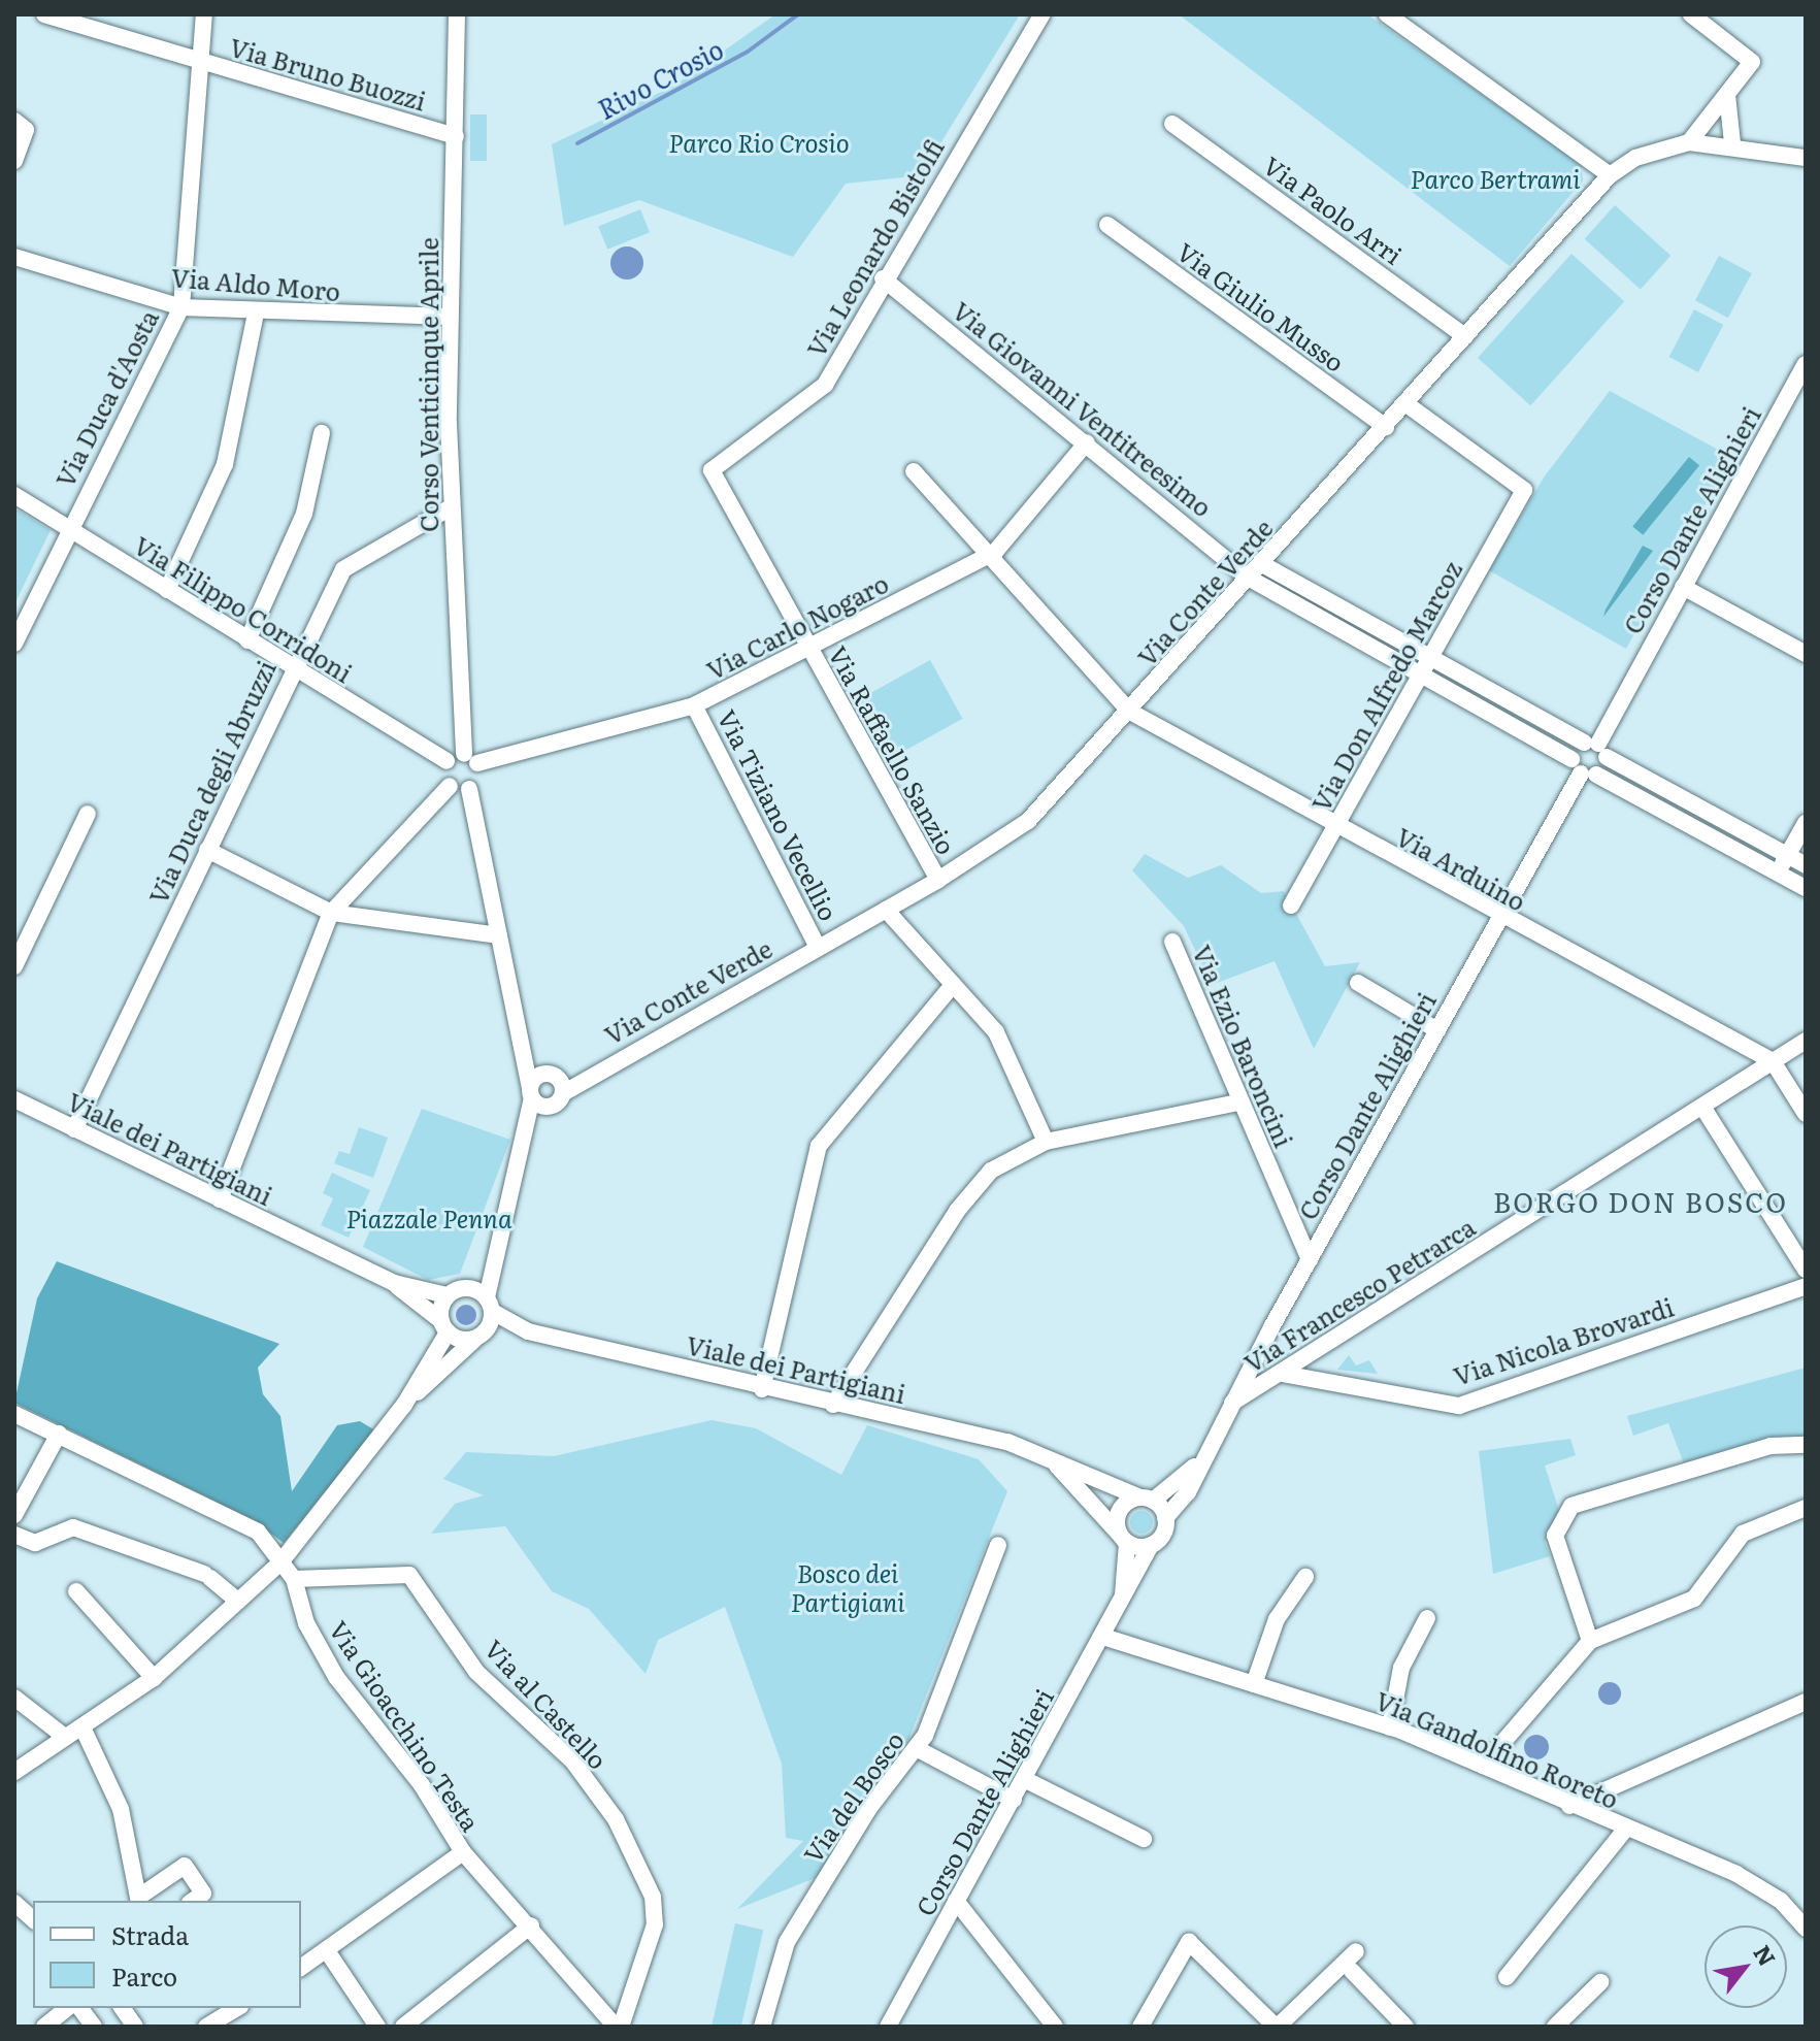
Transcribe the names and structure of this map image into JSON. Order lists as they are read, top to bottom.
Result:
{
  "streets": {
    "street": [
      "Via Bruno Buozzi",
      "Via Paolo Arri",
      "Via Leonardo Bistolfi",
      "Via Aldo Moro",
      "Via Giulio Musso",
      "Corso Venticinque Aprile",
      "Via Duca d'Aosta",
      "Via Giovanni Ventitreesimo",
      "Corso Dante Alighieri",
      "Via Conte Verde",
      "Via Filippo Corridoni",
      "Via Carlo Nogaro",
      "Via Don Alfredo Marcoz",
      "Via Raffaello Sanzio",
      "Via Duca degli Abruzzi",
      "Via Tiziano Vecellio",
      "Via Arduino",
      "Via Ezio Baroncini",
      "Viale dei Partigiani",
      "Via Francesco Petrarca",
      "Via Nicola Brovardi",
      "Via al Castello",
      "Via Gioacchino Testa",
      "Via Gandolfino Roreto",
      "Via del Bosco"
    ]
  },
  "crossings": [
    ["Via Bruno Buozzi", "Corso Venticinque Aprile"],
    ["Via Bruno Buozzi", "Via Duca d'Aosta"],
    ["Via Paolo Arri", "Via Conte Verde"],
    ["Via Leonardo Bistolfi", "Via Giovanni Ventitreesimo"],
    ["Via Leonardo Bistolfi", "Via Raffaello Sanzio"],
    ["Via Aldo Moro", "Corso Venticinque Aprile"],
    ["Via Aldo Moro", "Via Duca d'Aosta"],
    ["Via Giulio Musso", "Via Conte Verde"],
    ["Corso Venticinque Aprile", "Via Conte Verde"],
    ["Corso Venticinque Aprile", "Via Carlo Nogaro"],
    ["Corso Venticinque Aprile", "Via Duca degli Abruzzi"],
    ["Via Duca d'Aosta", "Via Filippo Corridoni"],
    ["Via Giovanni Ventitreesimo", "Corso Dante Alighieri"],
    ["Via Giovanni Ventitreesimo", "Via Conte Verde"],
    ["Via Giovanni Ventitreesimo", "Via Carlo Nogaro"],
    ["Via Giovanni Ventitreesimo", "Via Don Alfredo Marcoz"],
    ["Corso Dante Alighieri", "Via Arduino"],
    ["Corso Dante Alighieri", "Via Ezio Baroncini"],
    ["Corso Dante Alighieri", "Viale dei Partigiani"],
    ["Corso Dante Alighieri", "Via Francesco Petrarca"],
    ["Corso Dante Alighieri", "Via Gandolfino Roreto"],
    ["Via Conte Verde", "Via Don Alfredo Marcoz"],
    ["Via Conte Verde", "Via Raffaello Sanzio"],
    ["Via Conte Verde", "Via Tiziano Vecellio"],
    ["Via Conte Verde", "Via Arduino"],
    ["Via Conte Verde", "Viale dei Partigiani"],
    ["Via Filippo Corridoni", "Via Duca degli Abruzzi"],
    ["Via Carlo Nogaro", "Via Raffaello Sanzio"],
    ["Via Carlo Nogaro", "Via Tiziano Vecellio"],
    ["Via Don Alfredo Marcoz", "Via Arduino"],
    ["Via Duca degli Abruzzi", "Viale dei Partigiani"],
    ["Via Arduino", "Via Francesco Petrarca"],
    ["Via Francesco Petrarca", "Via Nicola Brovardi"],
    ["Via al Castello", "Via Gioacchino Testa"]
  ],
  "districts": ["BORGO DON BOSCO"],
  "water": ["Rivo Crosio"],
  "parks": [
    "Parco Rio Crosio",
    "Parco Bertrami",
    "Piazzale Penna",
    "Bosco dei Partigiani"
  ],
  "legend": ["Strada", "Parco"],
  "north": "top right"
}
